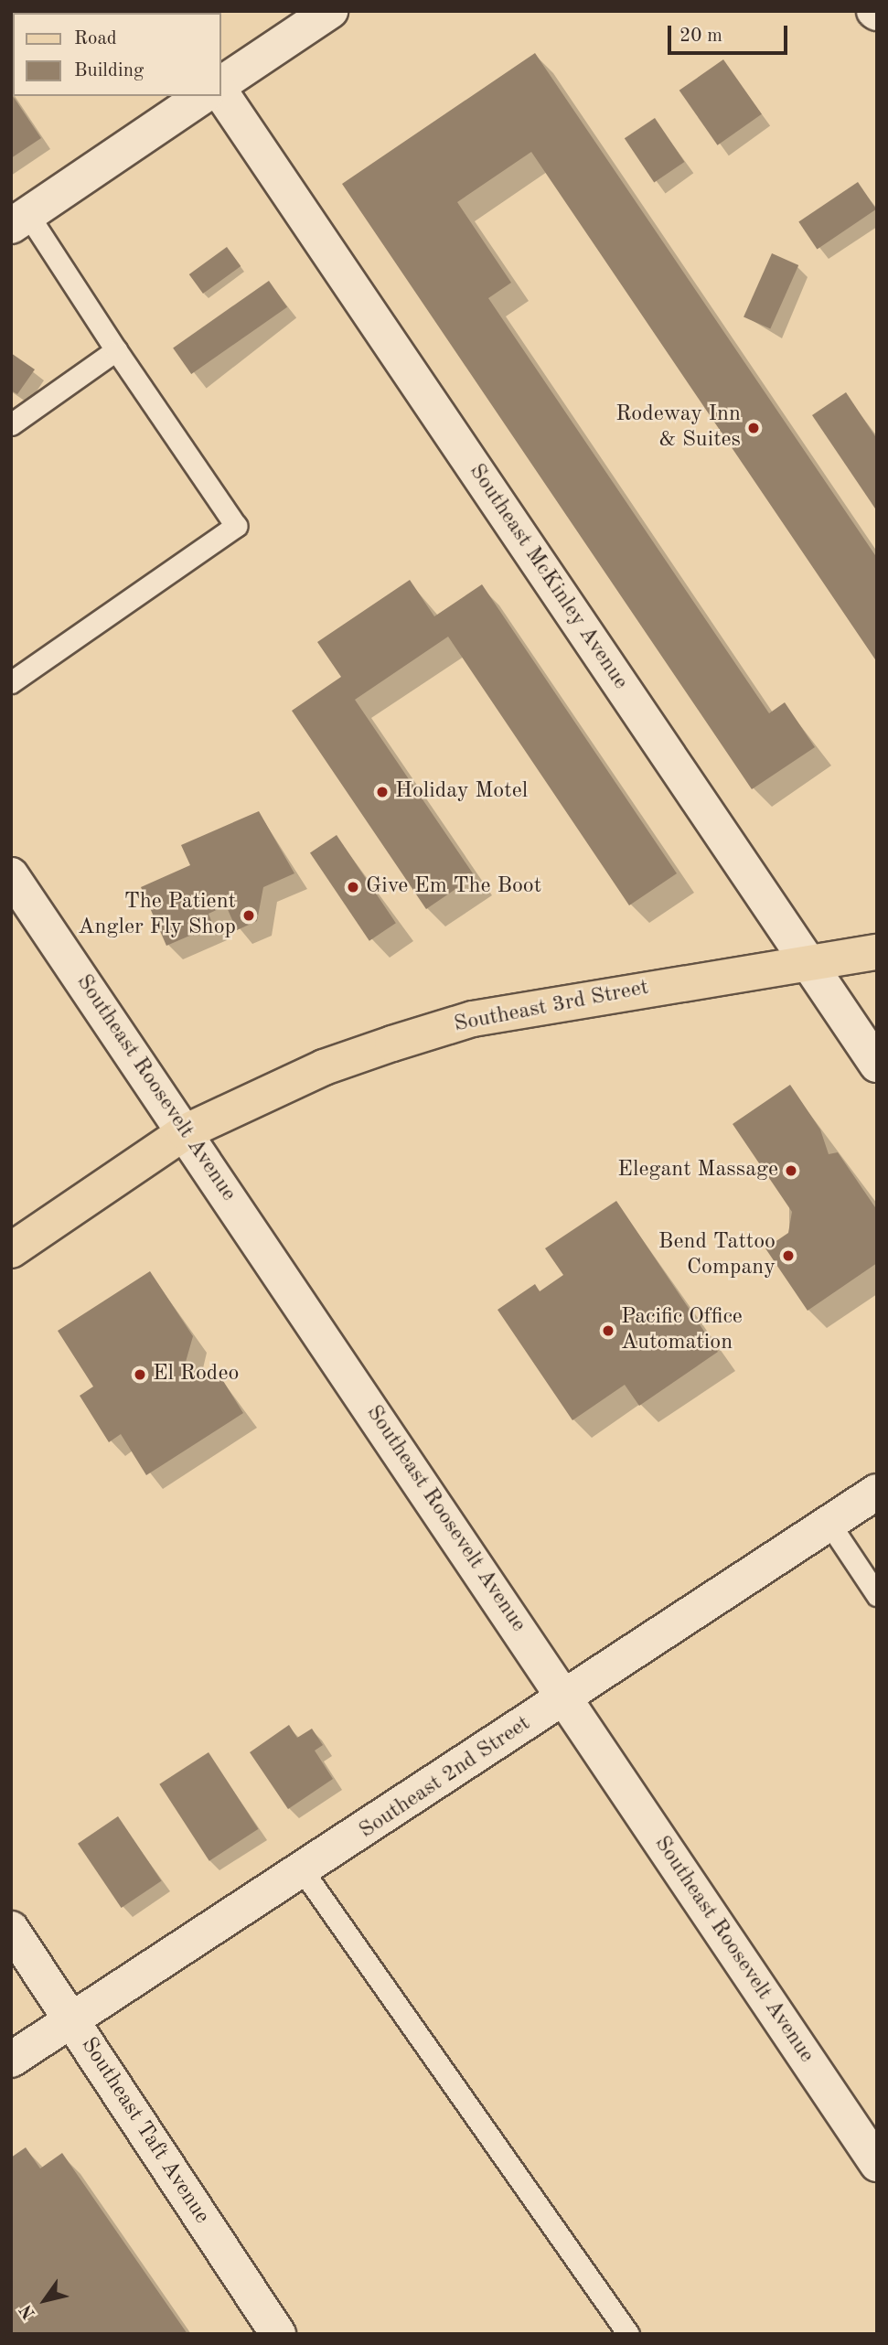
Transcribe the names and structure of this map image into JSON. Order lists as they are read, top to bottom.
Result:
{
  "streets": {
    "main road": ["Southeast 3rd Street"],
    "street": [
      "Southeast McKinley Avenue",
      "Southeast Roosevelt Avenue",
      "Southeast 2nd Street",
      "Southeast Taft Avenue"
    ]
  },
  "crossings": [
    ["Southeast McKinley Avenue", "Southeast 3rd Street"],
    ["Southeast 3rd Street", "Southeast Roosevelt Avenue"],
    ["Southeast Roosevelt Avenue", "Southeast 2nd Street"],
    ["Southeast 2nd Street", "Southeast Taft Avenue"]
  ],
  "places": [
    "Rodeway Inn & Suites",
    "Holiday Motel",
    "Give Em The Boot",
    "The Patient Angler Fly Shop",
    "Elegant Massage",
    "Bend Tattoo Company",
    "Pacific Office Automation",
    "El Rodeo"
  ],
  "legend": ["Road", "Building"],
  "scale_bar": "20 m",
  "north": "bottom left"
}
